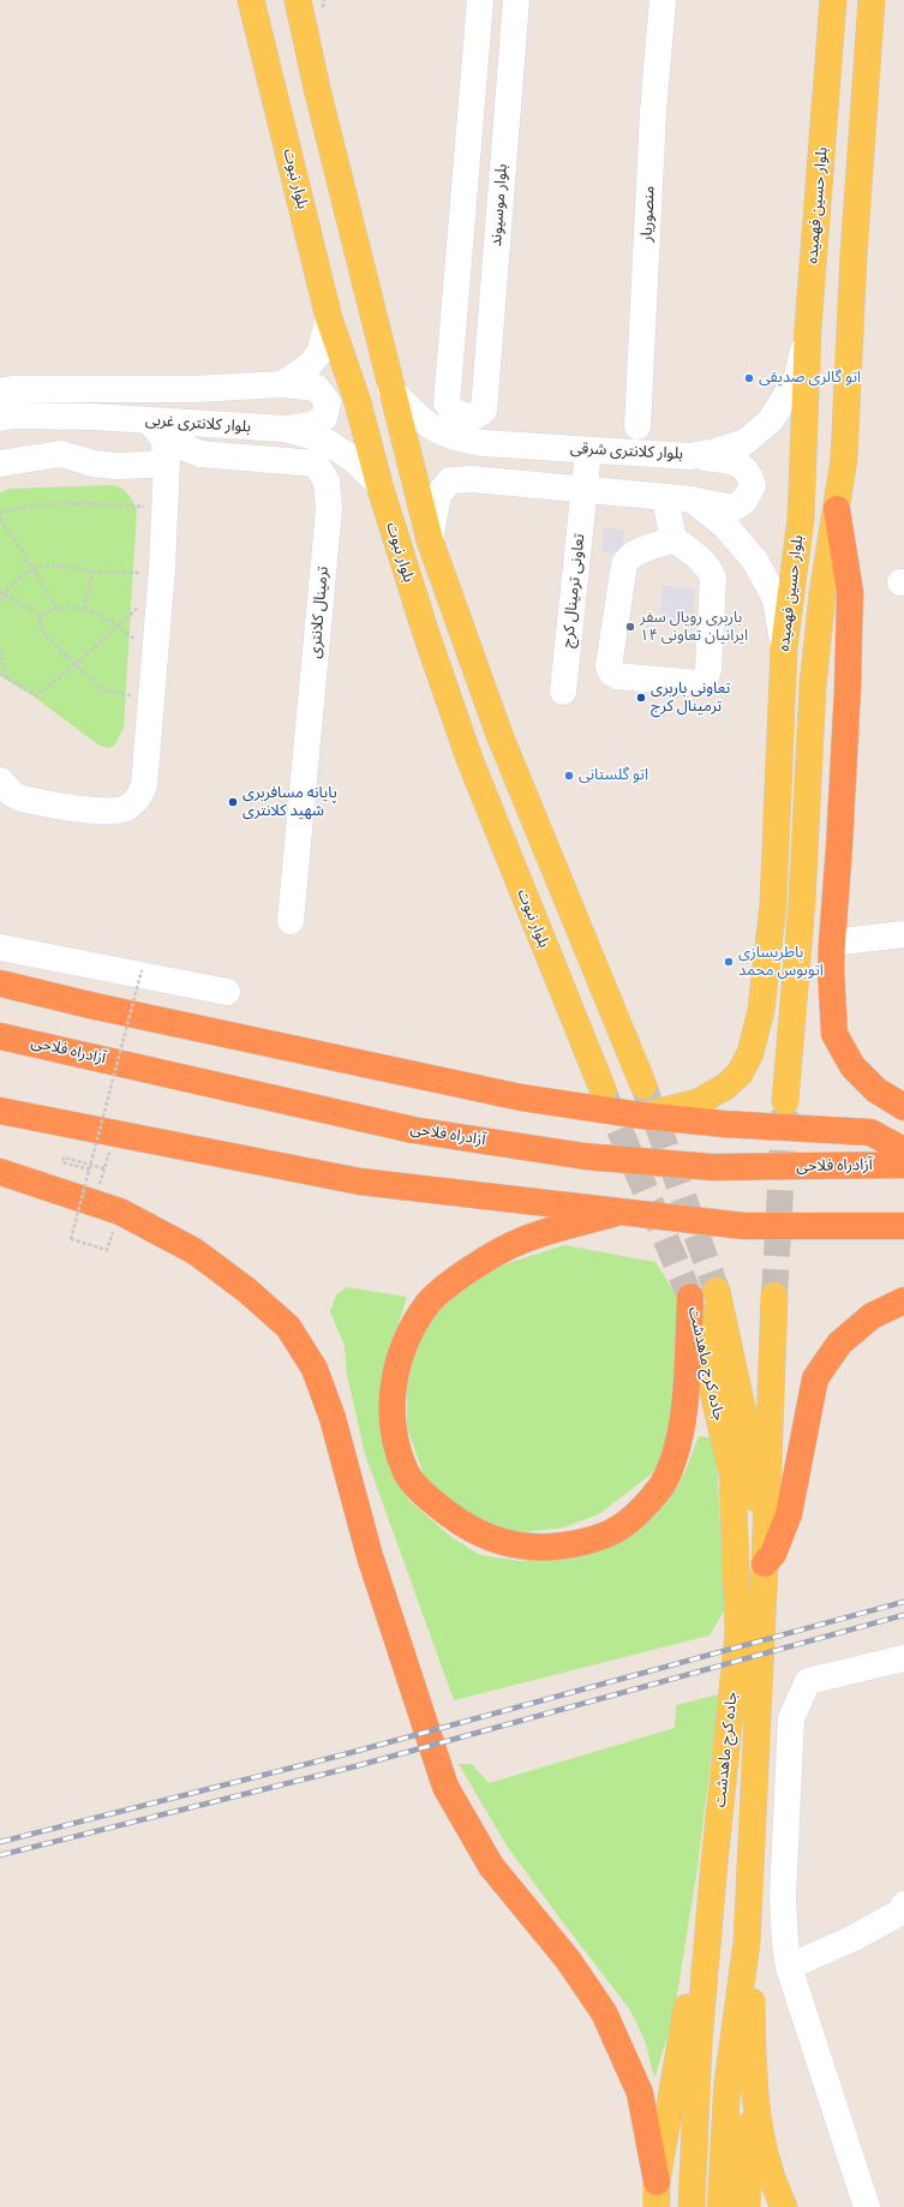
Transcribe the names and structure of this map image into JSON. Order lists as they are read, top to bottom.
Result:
{
  "streets": {
    "highway": ["آزادراه فلاحی"],
    "main road": ["بلوار نبوت", "بلوار حسین فهمیده", "جاده کرج ماهدشت"],
    "street": [
      "بلوار موسیوند",
      "منصوریار",
      "بلوار کلانتری غربی",
      "بلوار کلانتری شرقی",
      "تعاونی ترمینال کرج",
      "ترمینال کلانتری"
    ]
  },
  "crossings": [
    ["بلوار نبوت", "بلوار کلانتری غربی"],
    ["بلوار نبوت", "بلوار کلانتری شرقی"],
    ["بلوار حسین فهمیده", "بلوار کلانتری شرقی"],
    ["بلوار کلانتری غربی", "ترمینال کلانتری"],
    ["بلوار کلانتری شرقی", "تعاونی ترمینال کرج"]
  ],
  "places": [
    "اتو گالری صدیقی",
    "باربری رویال سفر ایرانیان تعاونی ۱۴",
    "تعاونی باربری ترمینال کرج",
    "اتو گلستانی",
    "پایانه مسافربری شهید کلانتری",
    "باطریسازی اتوبوس محمد"
  ]
}
